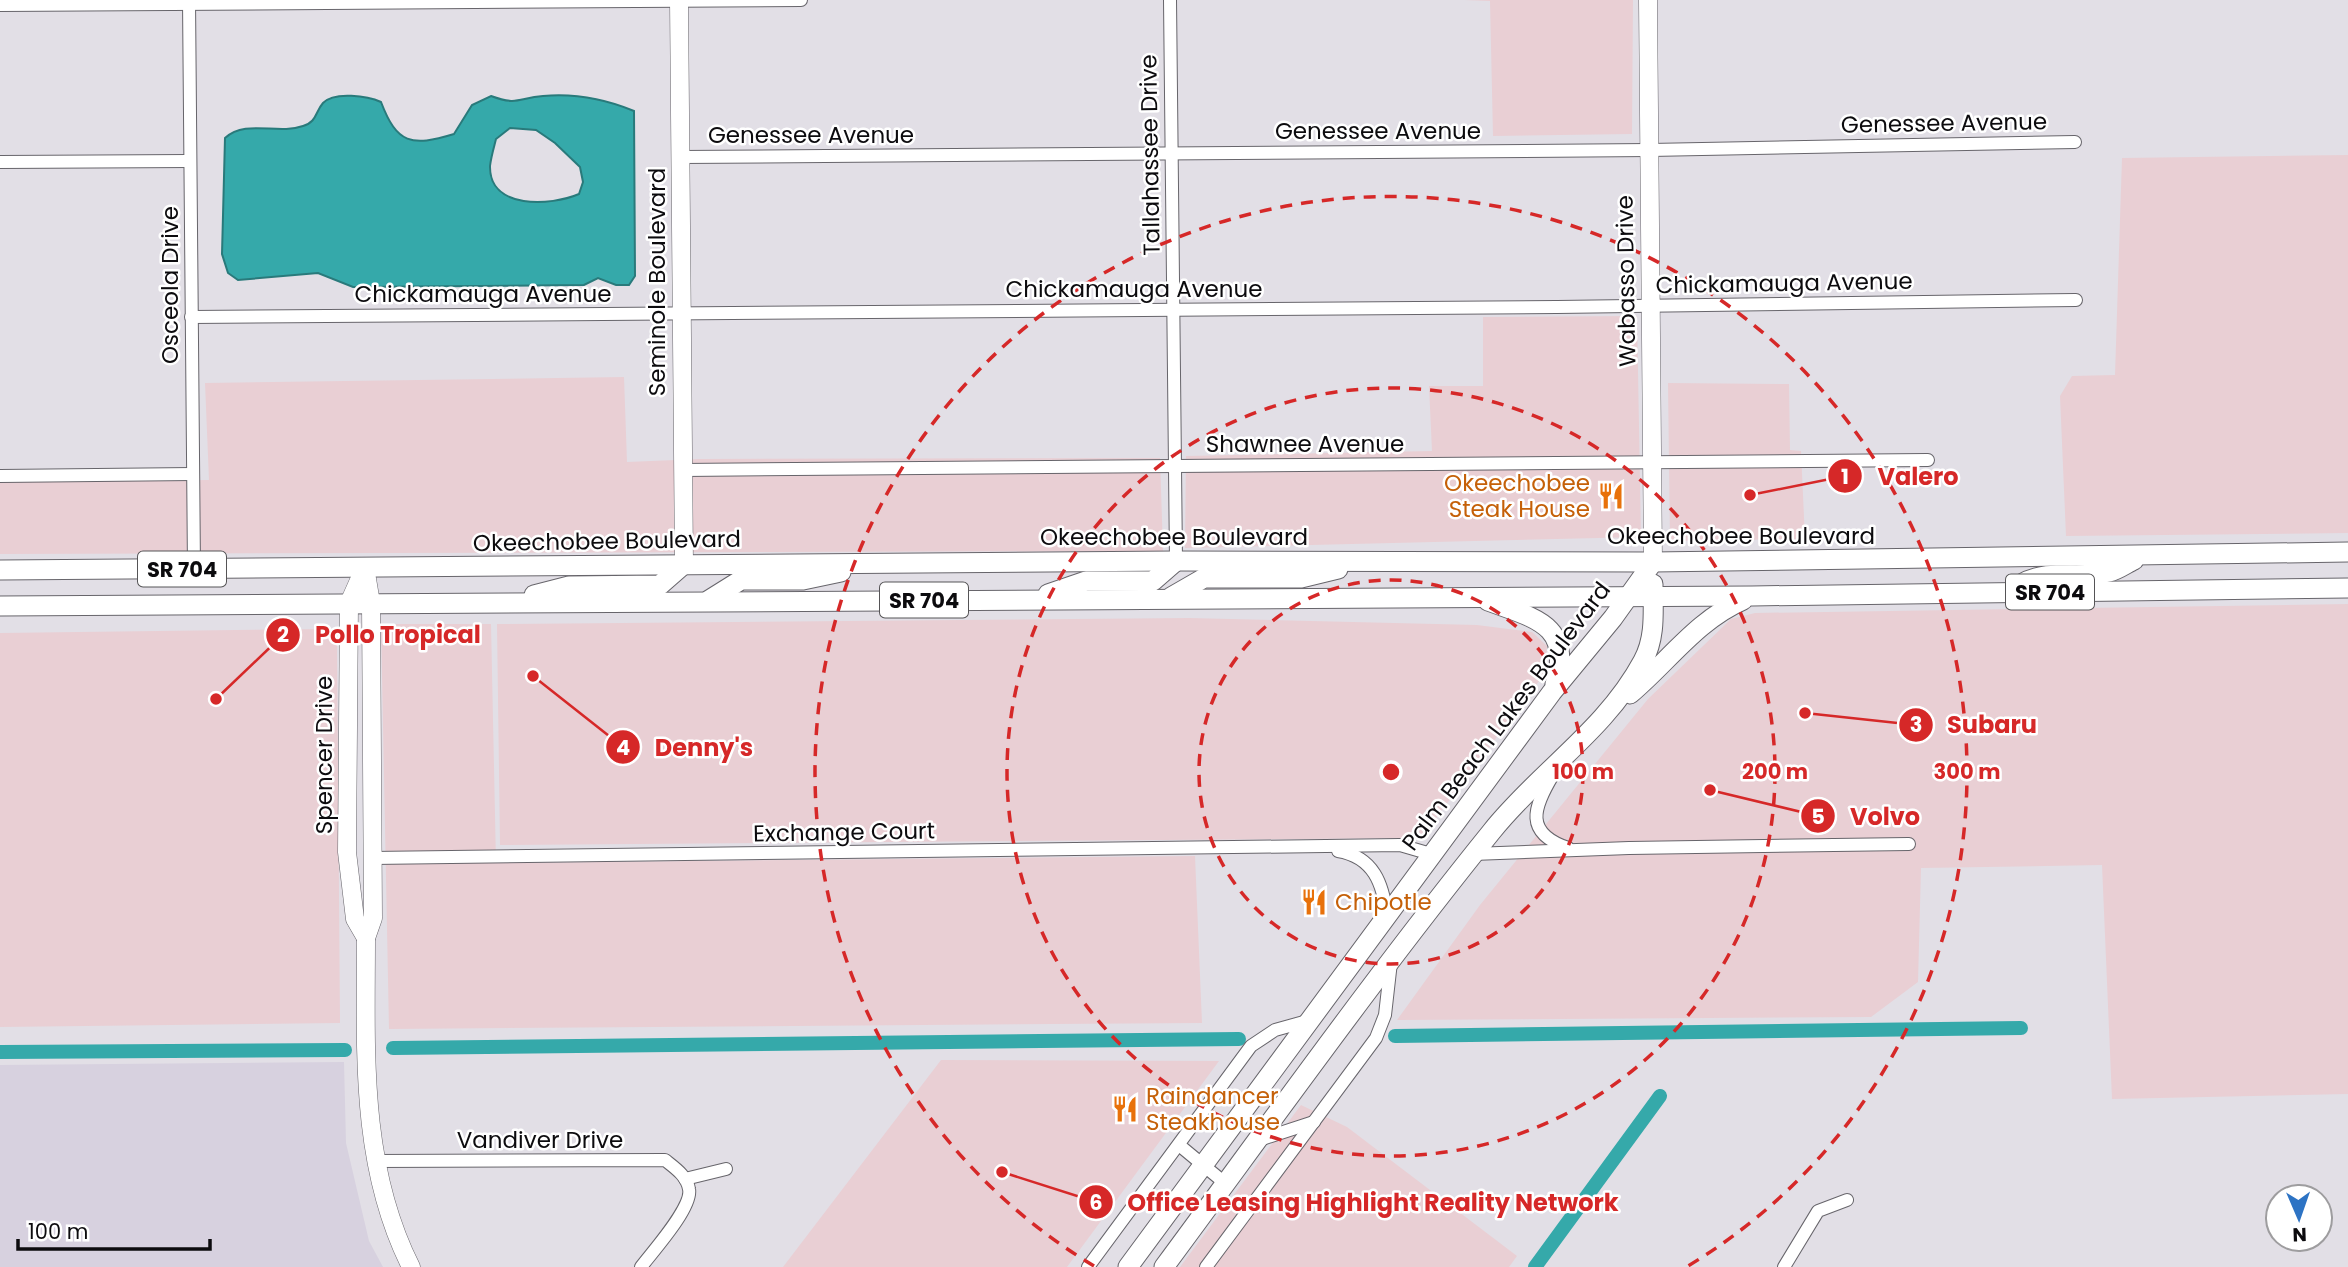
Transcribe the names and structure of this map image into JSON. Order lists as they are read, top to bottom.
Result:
{
  "streets": {
    "main road": ["Okeechobee Boulevard", "SR 704", "Palm Beach Lakes Boulevard"],
    "street": [
      "Genessee Avenue",
      "Tallahassee Drive",
      "Wabasso Drive",
      "Seminole Boulevard",
      "Chickamauga Avenue",
      "Osceola Drive",
      "Shawnee Avenue",
      "Spencer Drive",
      "Exchange Court",
      "Vandiver Drive"
    ]
  },
  "crossings": [
    ["Genessee Avenue", "Tallahassee Drive"],
    ["Genessee Avenue", "Wabasso Drive"],
    ["Genessee Avenue", "Seminole Boulevard"],
    ["Tallahassee Drive", "Chickamauga Avenue"],
    ["Tallahassee Drive", "Shawnee Avenue"],
    ["Tallahassee Drive", "Okeechobee Boulevard"],
    ["Wabasso Drive", "Chickamauga Avenue"],
    ["Wabasso Drive", "Shawnee Avenue"],
    ["Wabasso Drive", "Okeechobee Boulevard"],
    ["Wabasso Drive", "Palm Beach Lakes Boulevard"],
    ["Seminole Boulevard", "Chickamauga Avenue"],
    ["Seminole Boulevard", "Shawnee Avenue"],
    ["Seminole Boulevard", "Okeechobee Boulevard"],
    ["Chickamauga Avenue", "Osceola Drive"],
    ["Osceola Drive", "Okeechobee Boulevard"],
    ["Okeechobee Boulevard", "Palm Beach Lakes Boulevard"],
    ["Okeechobee Boulevard", "Spencer Drive"],
    ["SR 704", "Palm Beach Lakes Boulevard"],
    ["SR 704", "Spencer Drive"],
    ["Palm Beach Lakes Boulevard", "Exchange Court"],
    ["Spencer Drive", "Exchange Court"],
    ["Spencer Drive", "Vandiver Drive"]
  ],
  "places": {
    "other": [
      "Valero",
      "Denny's",
      "Pollo Tropical",
      "Subaru",
      "Volvo",
      "Office Leasing Highlight Reality Network"
    ],
    "restaurant": ["Okeechobee Steak House", "Chipotle", "Raindancer Steakhouse"]
  },
  "scale_bar": "100 m",
  "north": "bottom",
  "rings": ["100 m", "200 m", "300 m"]
}
